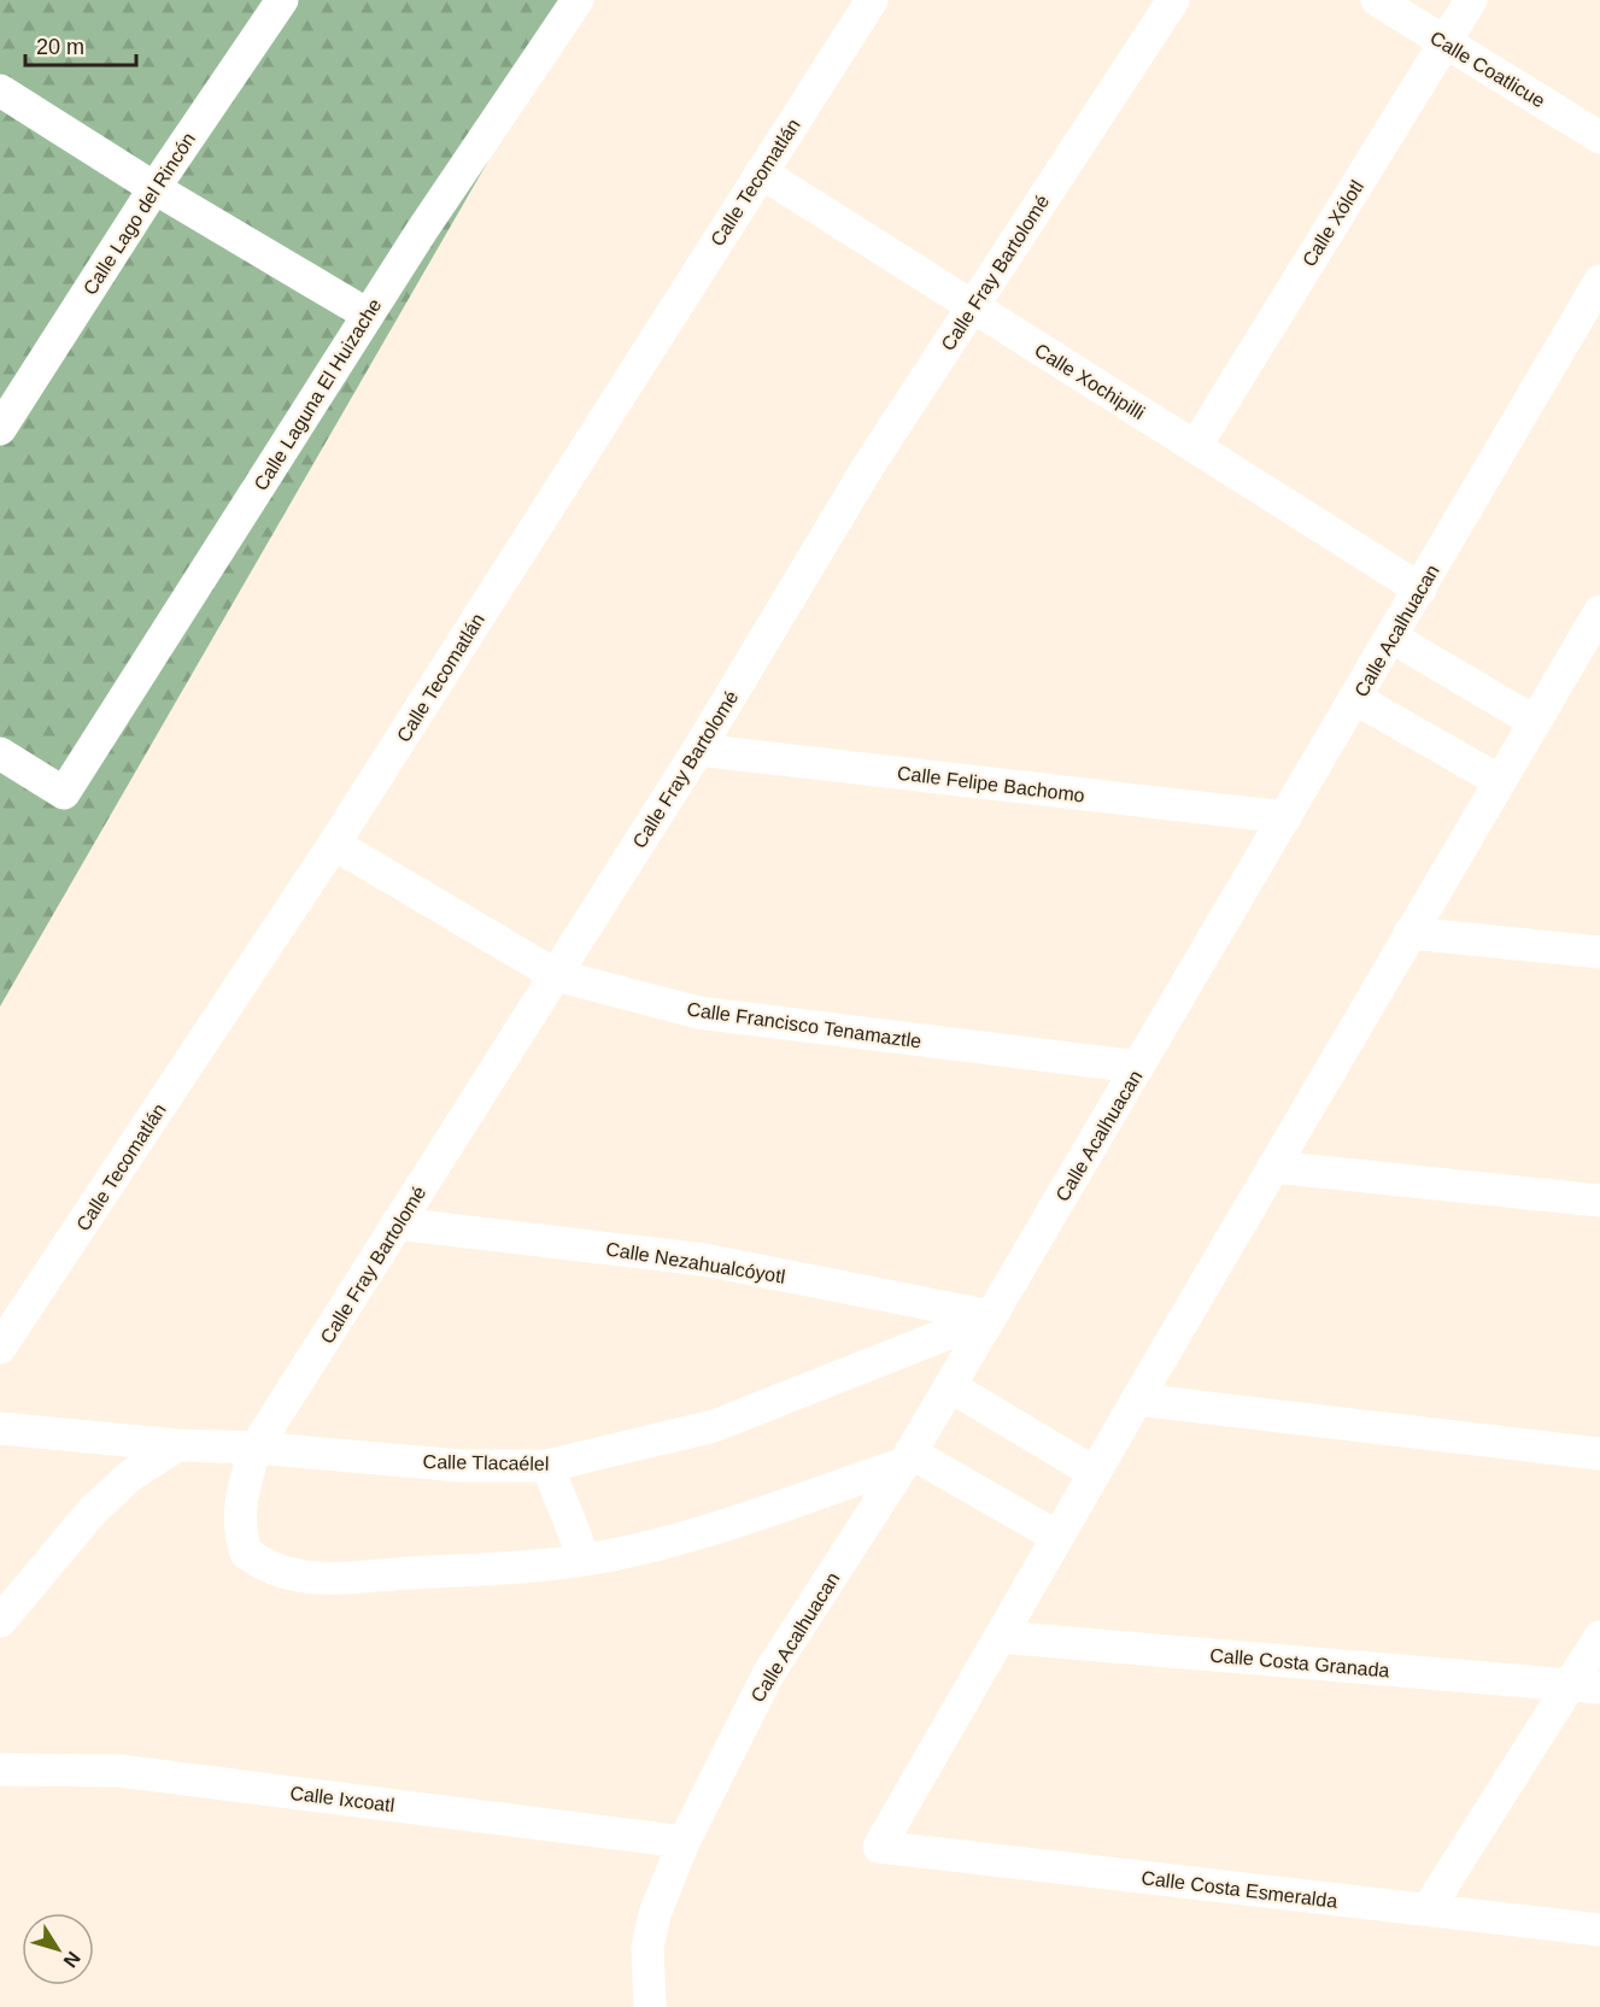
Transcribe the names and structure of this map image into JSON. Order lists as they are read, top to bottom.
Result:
{
  "streets": {
    "street": [
      "Calle Coatlicue",
      "Calle Tecomatlán",
      "Calle Lago del Rincón",
      "Calle Xólotl",
      "Calle Fray Bartolomé",
      "Calle Xochipilli",
      "Calle Laguna El Huizache",
      "Calle Acalhuacan",
      "Calle Felipe Bachomo",
      "Calle Francisco Tenamaztle",
      "Calle Nezahualcóyotl",
      "Calle Tlacaélel",
      "Calle Costa Granada",
      "Calle Ixcoatl",
      "Calle Costa Esmeralda"
    ]
  },
  "crossings": [
    ["Calle Coatlicue", "Calle Xólotl"],
    ["Calle Tecomatlán", "Calle Xochipilli"],
    ["Calle Tecomatlán", "Calle Francisco Tenamaztle"],
    ["Calle Xólotl", "Calle Xochipilli"],
    ["Calle Fray Bartolomé", "Calle Xochipilli"],
    ["Calle Fray Bartolomé", "Calle Felipe Bachomo"],
    ["Calle Fray Bartolomé", "Calle Francisco Tenamaztle"],
    ["Calle Fray Bartolomé", "Calle Nezahualcóyotl"],
    ["Calle Fray Bartolomé", "Calle Tlacaélel"],
    ["Calle Xochipilli", "Calle Acalhuacan"],
    ["Calle Acalhuacan", "Calle Felipe Bachomo"],
    ["Calle Acalhuacan", "Calle Francisco Tenamaztle"],
    ["Calle Acalhuacan", "Calle Nezahualcóyotl"],
    ["Calle Acalhuacan", "Calle Tlacaélel"],
    ["Calle Acalhuacan", "Calle Ixcoatl"],
    ["Calle Nezahualcóyotl", "Calle Tlacaélel"],
    ["Calle Costa Granada", "Calle Costa Esmeralda"]
  ],
  "scale_bar": "20 m",
  "north": "bottom right"
}
